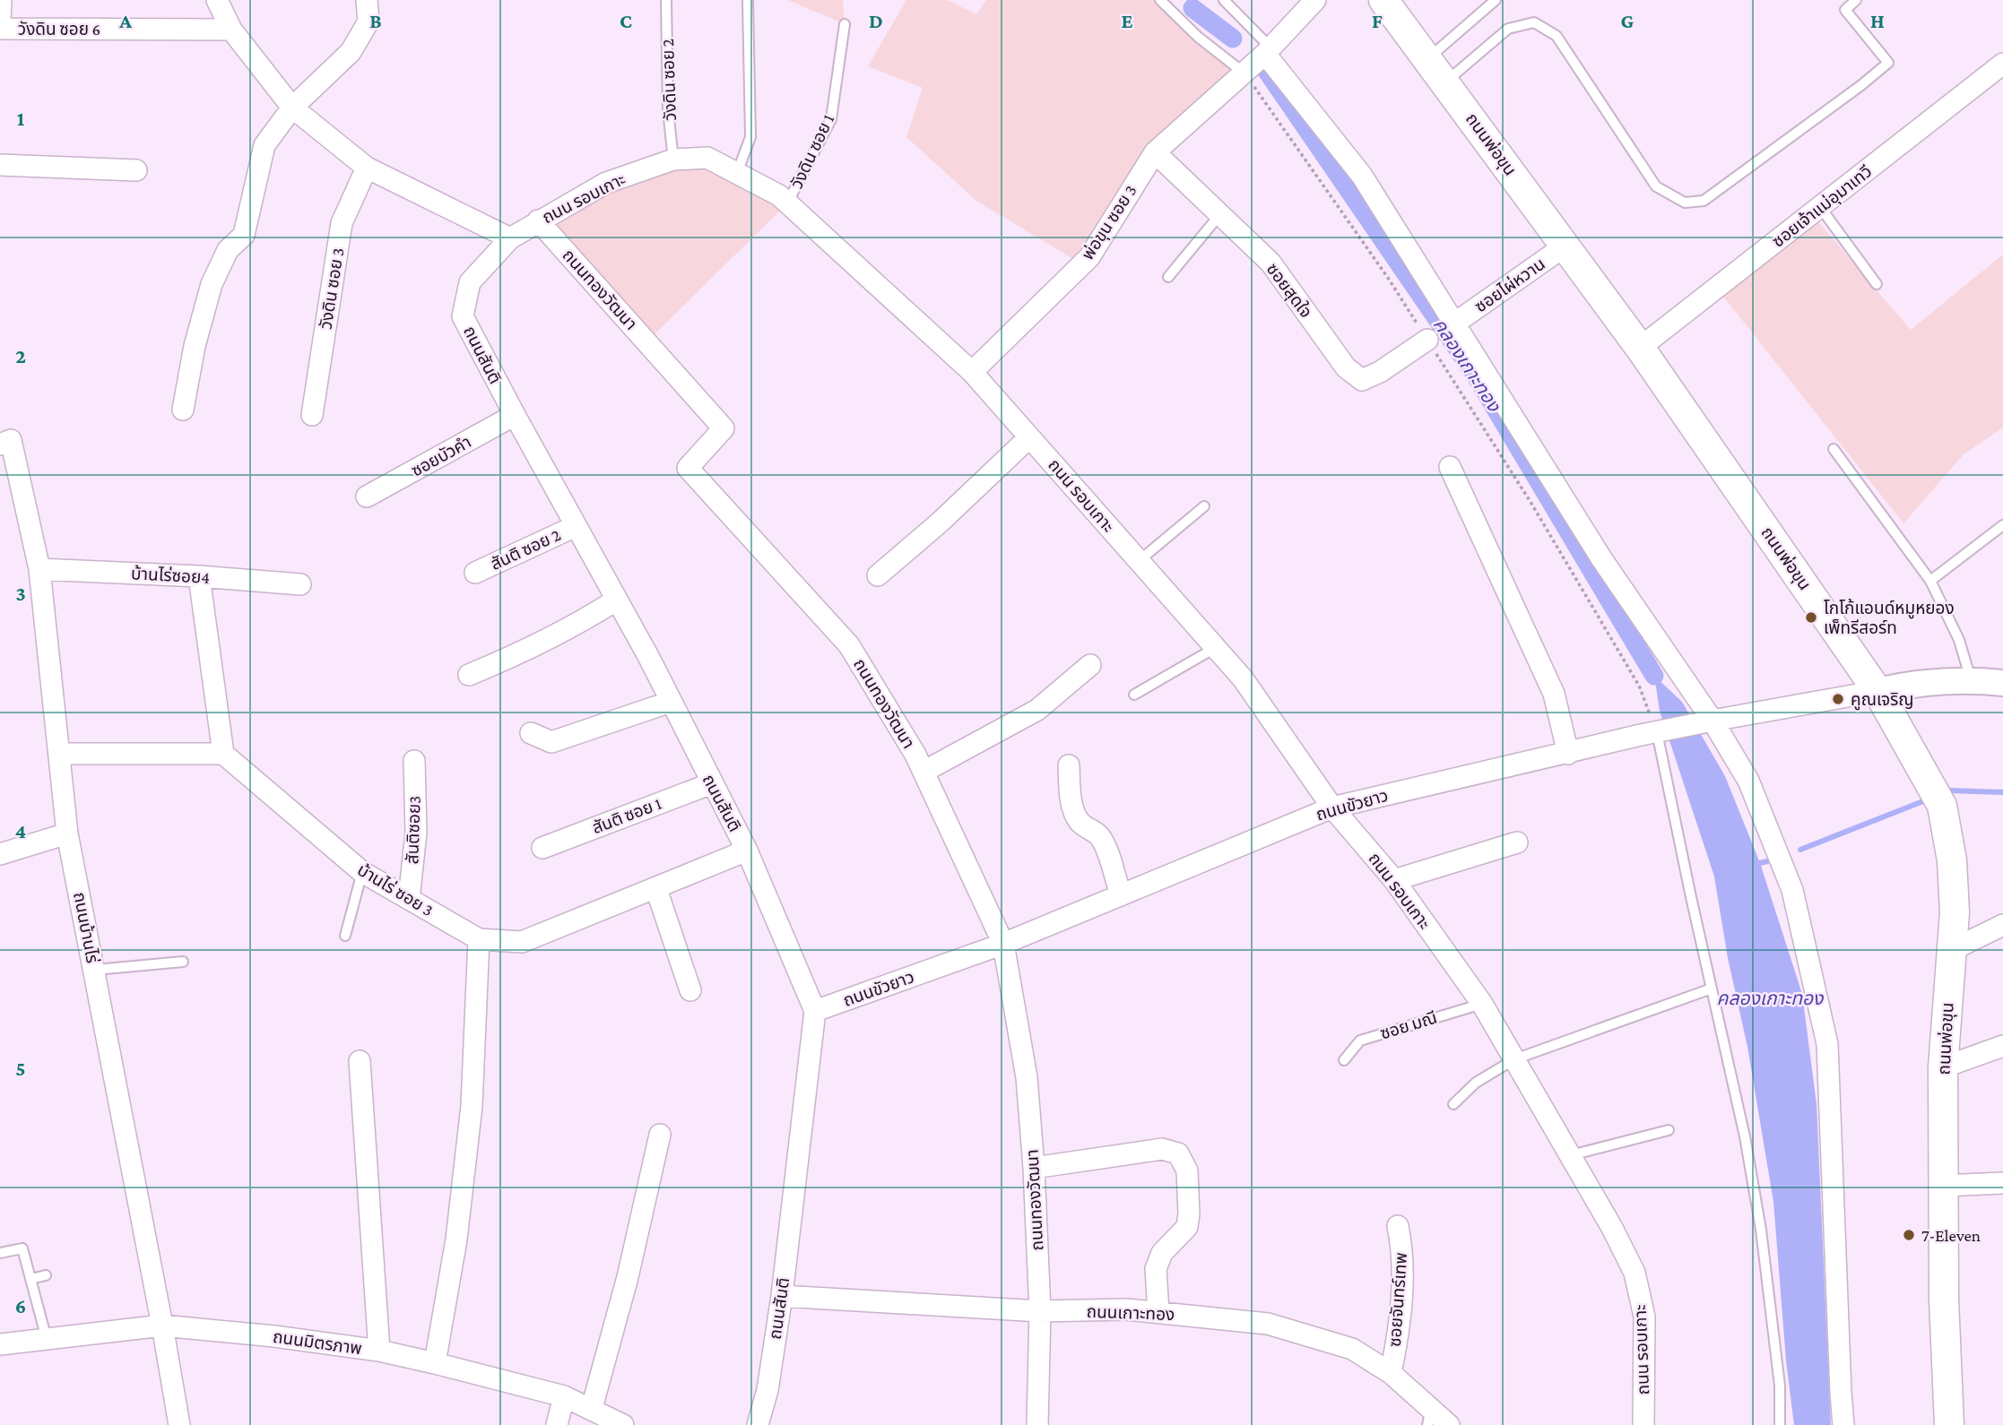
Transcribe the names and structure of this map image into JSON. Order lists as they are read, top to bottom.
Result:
{
  "streets": {
    "main road": ["ถนนพ่อขุน"],
    "street": [
      "วังดิน ซอย 6",
      "ถนน รอบเกาะ",
      "ซอยเจ้าแม่อุมาเทวี",
      "พ่อขุน ซอย 3",
      "ซอยไผ่หวาน",
      "วังดิน ซอย 3",
      "ถนนทองวัฒนา",
      "ซอยสุดใจ",
      "ถนนสันติ",
      "ซอยบัวคำ",
      "สันติ ซอย 2",
      "บ้านไร่ซอย4",
      "ถนนขัวยาว",
      "สันติ ซอย 1",
      "สันติซอย3",
      "บ้านไร่ ซอย 3",
      "ถนนบ้านไร่",
      "ซอยจันทร์เทพ",
      "ถนนเกาะทอง",
      "ถนนมิตรภาพ"
    ],
    "lane": ["วังดิน ซอย 2", "วังดิน ซอย 1", "ซอย มณี"]
  },
  "crossings": [
    ["วังดิน ซอย 2", "ถนน รอบเกาะ"],
    ["ถนนพ่อขุน", "ซอยเจ้าแม่อุมาเทวี"],
    ["ถนนพ่อขุน", "ซอยไผ่หวาน"],
    ["ถนนพ่อขุน", "ถนนขัวยาว"],
    ["วังดิน ซอย 1", "ถนน รอบเกาะ"],
    ["ถนน รอบเกาะ", "พ่อขุน ซอย 3"],
    ["ถนน รอบเกาะ", "ถนนทองวัฒนา"],
    ["ถนน รอบเกาะ", "ถนนสันติ"],
    ["ถนน รอบเกาะ", "ถนนขัวยาว"],
    ["ถนน รอบเกาะ", "ซอย มณี"],
    ["พ่อขุน ซอย 3", "ซอยสุดใจ"],
    ["ถนนทองวัฒนา", "ถนนขัวยาว"],
    ["ถนนทองวัฒนา", "ถนนเกาะทอง"],
    ["ถนนสันติ", "ซอยบัวคำ"],
    ["ถนนสันติ", "สันติ ซอย 2"],
    ["ถนนสันติ", "ถนนขัวยาว"],
    ["ถนนสันติ", "สันติ ซอย 1"],
    ["ถนนสันติ", "บ้านไร่ ซอย 3"],
    ["ถนนสันติ", "ถนนเกาะทอง"],
    ["บ้านไร่ซอย4", "ถนนบ้านไร่"],
    ["สันติซอย3", "บ้านไร่ ซอย 3"],
    ["ถนนบ้านไร่", "ถนนมิตรภาพ"],
    ["ซอยจันทร์เทพ", "ถนนเกาะทอง"]
  ],
  "water": ["คลองเกาะทอง"],
  "places": ["โกโก้แอนด์หมูหยอง เพ็ทรีสอร์ท", "คูณเจริญ", "7-Eleven"],
  "grid": {
    "columns": [
      "A",
      "B",
      "C",
      "D",
      "E",
      "F",
      "G",
      "H"
    ],
    "rows": [
      "1",
      "2",
      "3",
      "4",
      "5",
      "6"
    ]
  }
}
